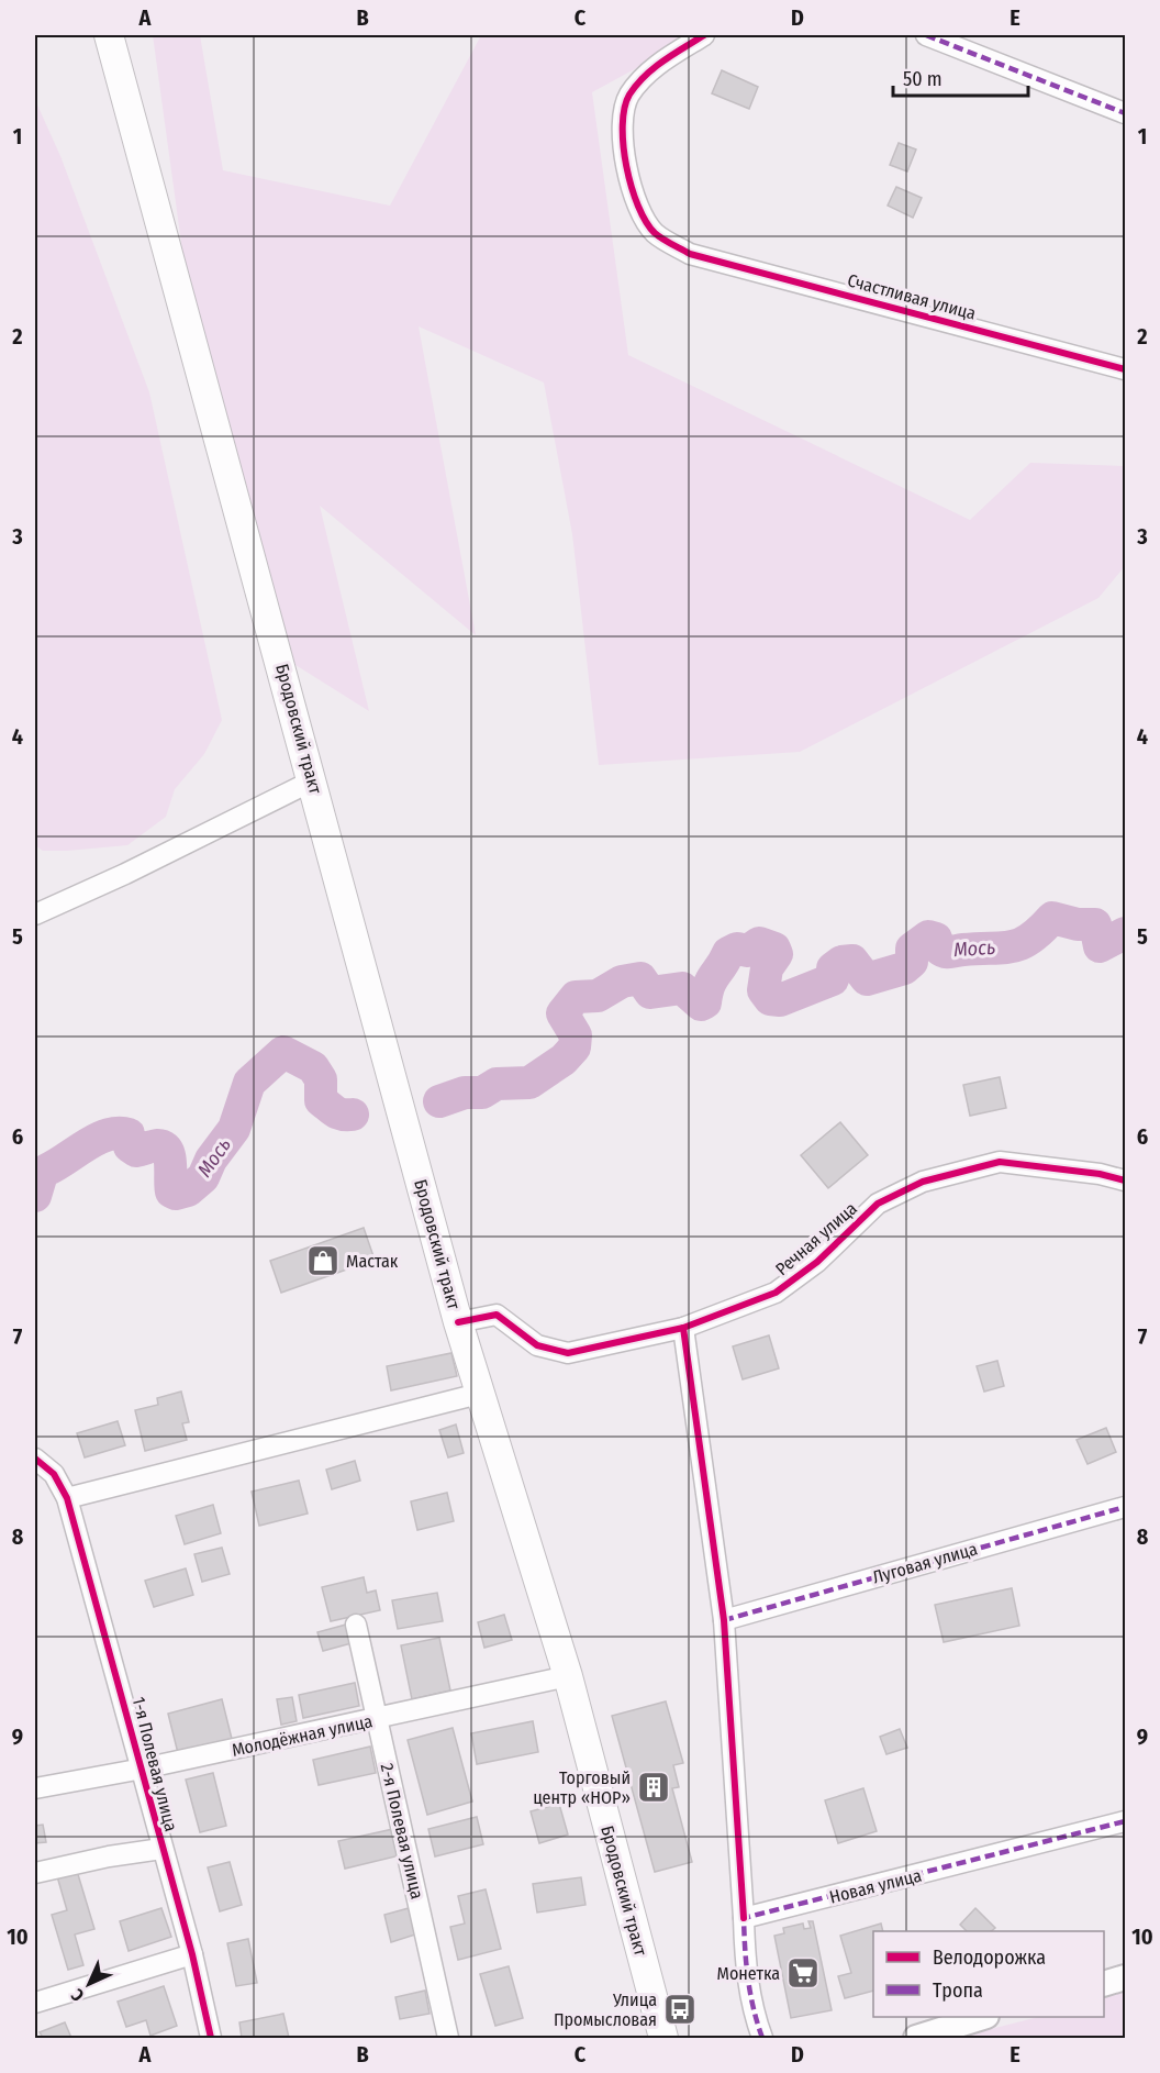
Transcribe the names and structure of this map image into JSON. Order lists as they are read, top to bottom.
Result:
{
  "streets": {
    "main road": ["Бродовский тракт"],
    "street": [
      "Счастливая улица",
      "Речная улица",
      "Луговая улица",
      "Молодёжная улица",
      "1-я Полевая улица",
      "2-я Полевая улица",
      "Новая улица"
    ]
  },
  "crossings": [
    ["Бродовский тракт", "Речная улица"],
    ["Бродовский тракт", "Молодёжная улица"],
    ["Молодёжная улица", "1-я Полевая улица"],
    ["Молодёжная улица", "2-я Полевая улица"]
  ],
  "water": ["Мось"],
  "places": {
    "shop": ["Мастак"],
    "building": ["Торговый центр «НОР»"],
    "supermarket": ["Монетка"],
    "bus stop": ["Улица Промысловая"]
  },
  "legend": ["Велодорожка", "Тропа"],
  "scale_bar": "50 m",
  "north": "bottom left",
  "grid": {
    "columns": [
      "A",
      "B",
      "C",
      "D",
      "E"
    ],
    "rows": [
      "1",
      "2",
      "3",
      "4",
      "5",
      "6",
      "7",
      "8",
      "9",
      "10"
    ]
  }
}
